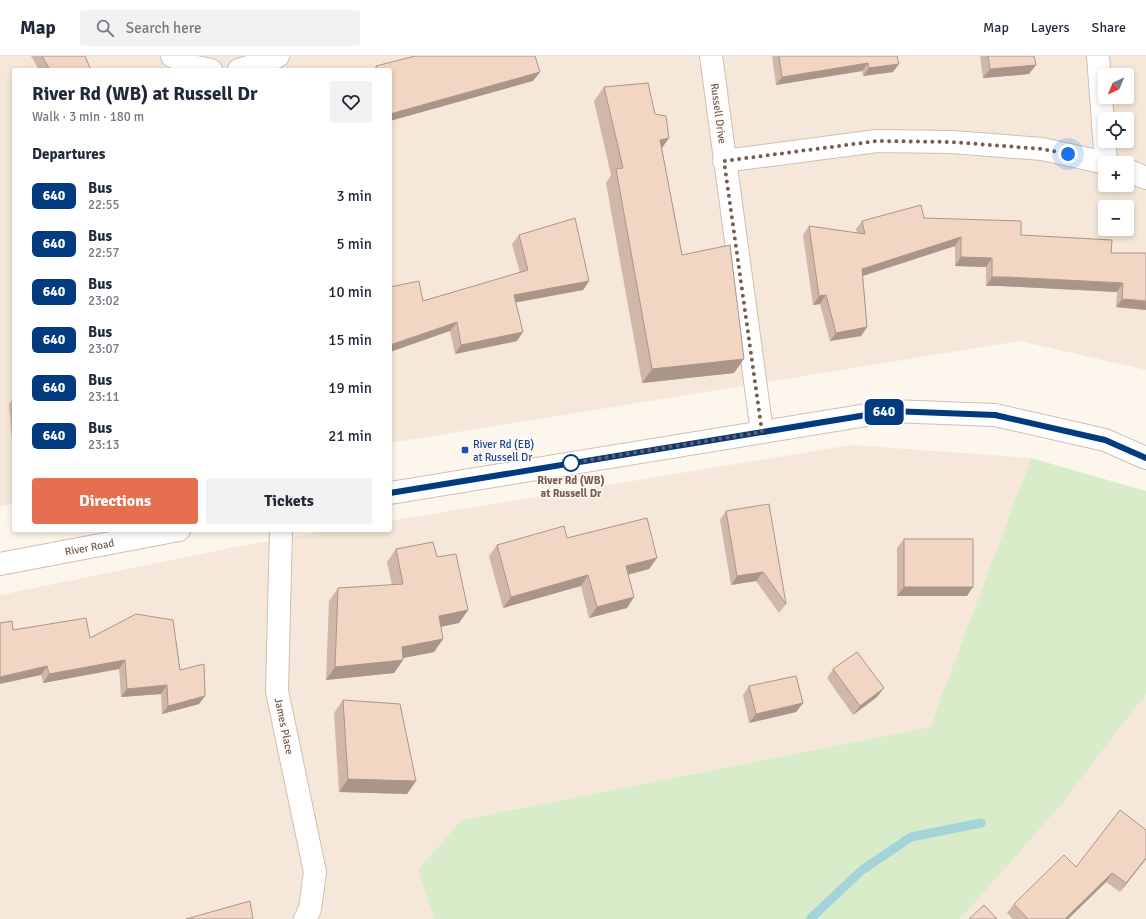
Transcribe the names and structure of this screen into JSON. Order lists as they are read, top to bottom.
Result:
{
  "streets": {
    "street": ["Russell Drive", "River Road", "James Place"]
  },
  "places": {
    "transit": ["River Rd (EB) at Russell Dr"],
    "other": ["River Rd (WB) at Russell Dr"]
  },
  "lines": ["bus line 640"],
  "north": "bottom left",
  "page": {
    "header": "Map",
    "search": "Search here",
    "nav": ["Map", "Layers", "Share"],
    "on_map": "640",
    "map_buttons": ["+", "−"],
    "heading": [
      ["River Rd (WB) at Russell Dr", "Walk · 3 min · 180 m"],
      "Departures"
    ],
    "list": [
      {
        "mark": "640",
        "name": "Bus",
        "note": "22:55",
        "value": "3 min"
      },
      {
        "mark": "640",
        "name": "Bus",
        "note": "22:57",
        "value": "5 min"
      },
      {
        "mark": "640",
        "name": "Bus",
        "note": "23:02",
        "value": "10 min"
      },
      {
        "mark": "640",
        "name": "Bus",
        "note": "23:07",
        "value": "15 min"
      },
      {
        "mark": "640",
        "name": "Bus",
        "note": "23:11",
        "value": "19 min"
      },
      {
        "mark": "640",
        "name": "Bus",
        "note": "23:13",
        "value": "21 min"
      }
    ],
    "buttons": ["Directions", "Tickets"]
  }
}
